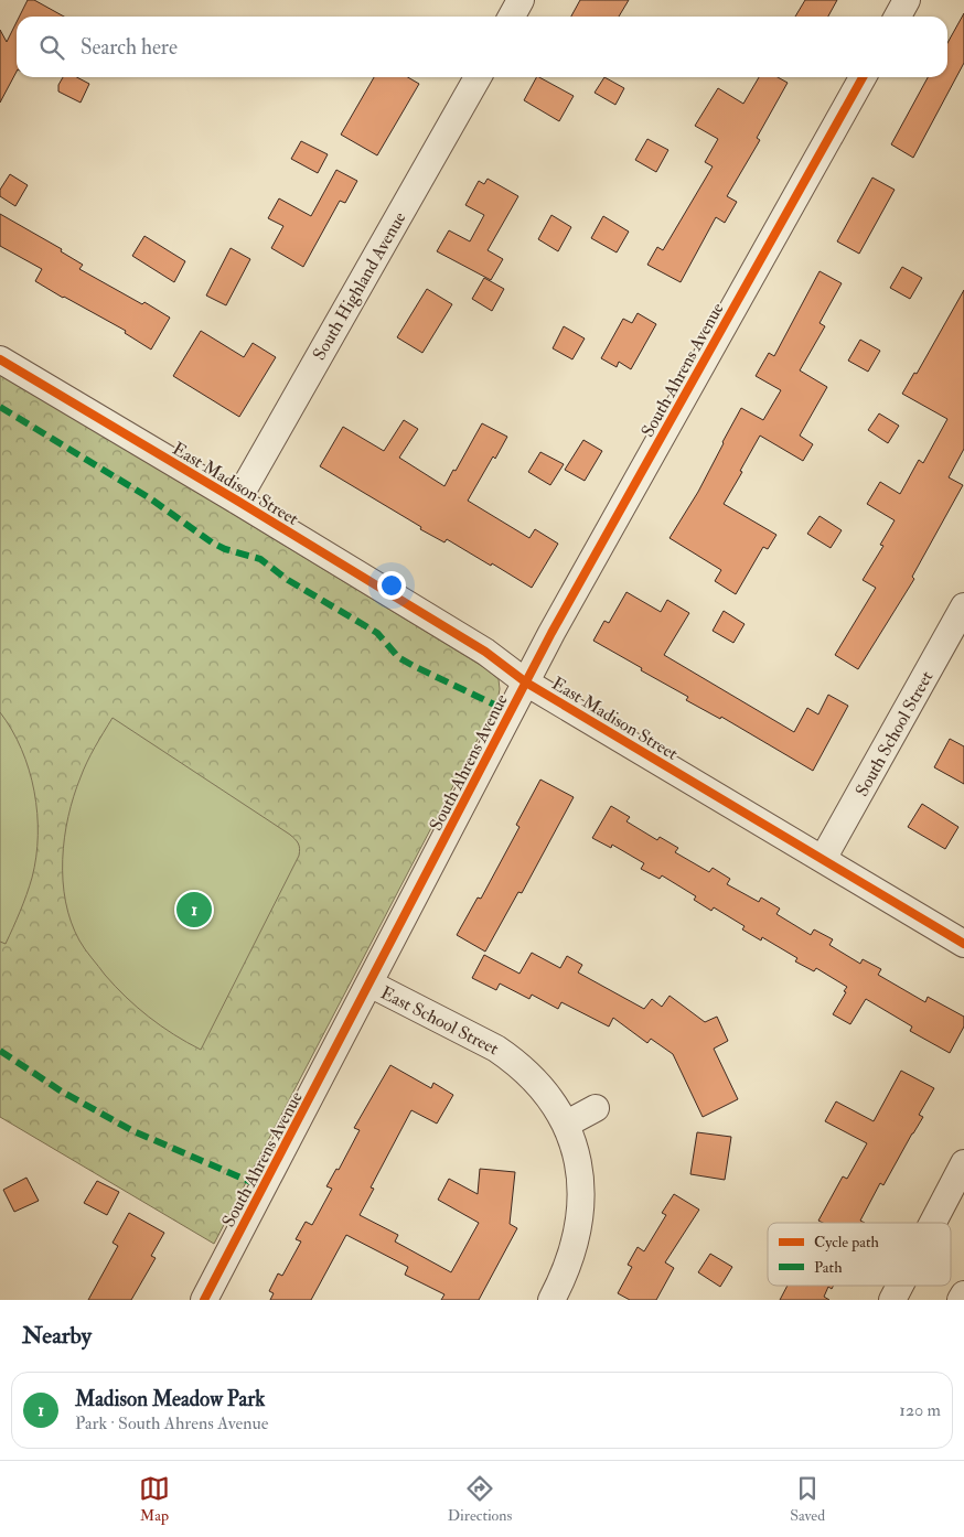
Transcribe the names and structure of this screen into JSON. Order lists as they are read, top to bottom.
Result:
{
  "streets": {
    "street": [
      "South Highland Avenue",
      "South Ahrens Avenue",
      "East Madison Street",
      "South School Street",
      "East School Street"
    ]
  },
  "crossings": [
    ["South Highland Avenue", "East Madison Street"],
    ["South Ahrens Avenue", "East Madison Street"],
    ["South Ahrens Avenue", "East School Street"],
    ["East Madison Street", "South School Street"]
  ],
  "legend": ["Cycle path", "Path"],
  "page": {
    "search": "Search here",
    "pins": "1",
    "heading": "Nearby",
    "list": [
      {
        "mark": "1",
        "name": "Madison Meadow Park",
        "note": "Park · South Ahrens Avenue",
        "value": "120 m"
      }
    ],
    "nav": ["Map", "Directions", "Saved"]
  }
}
